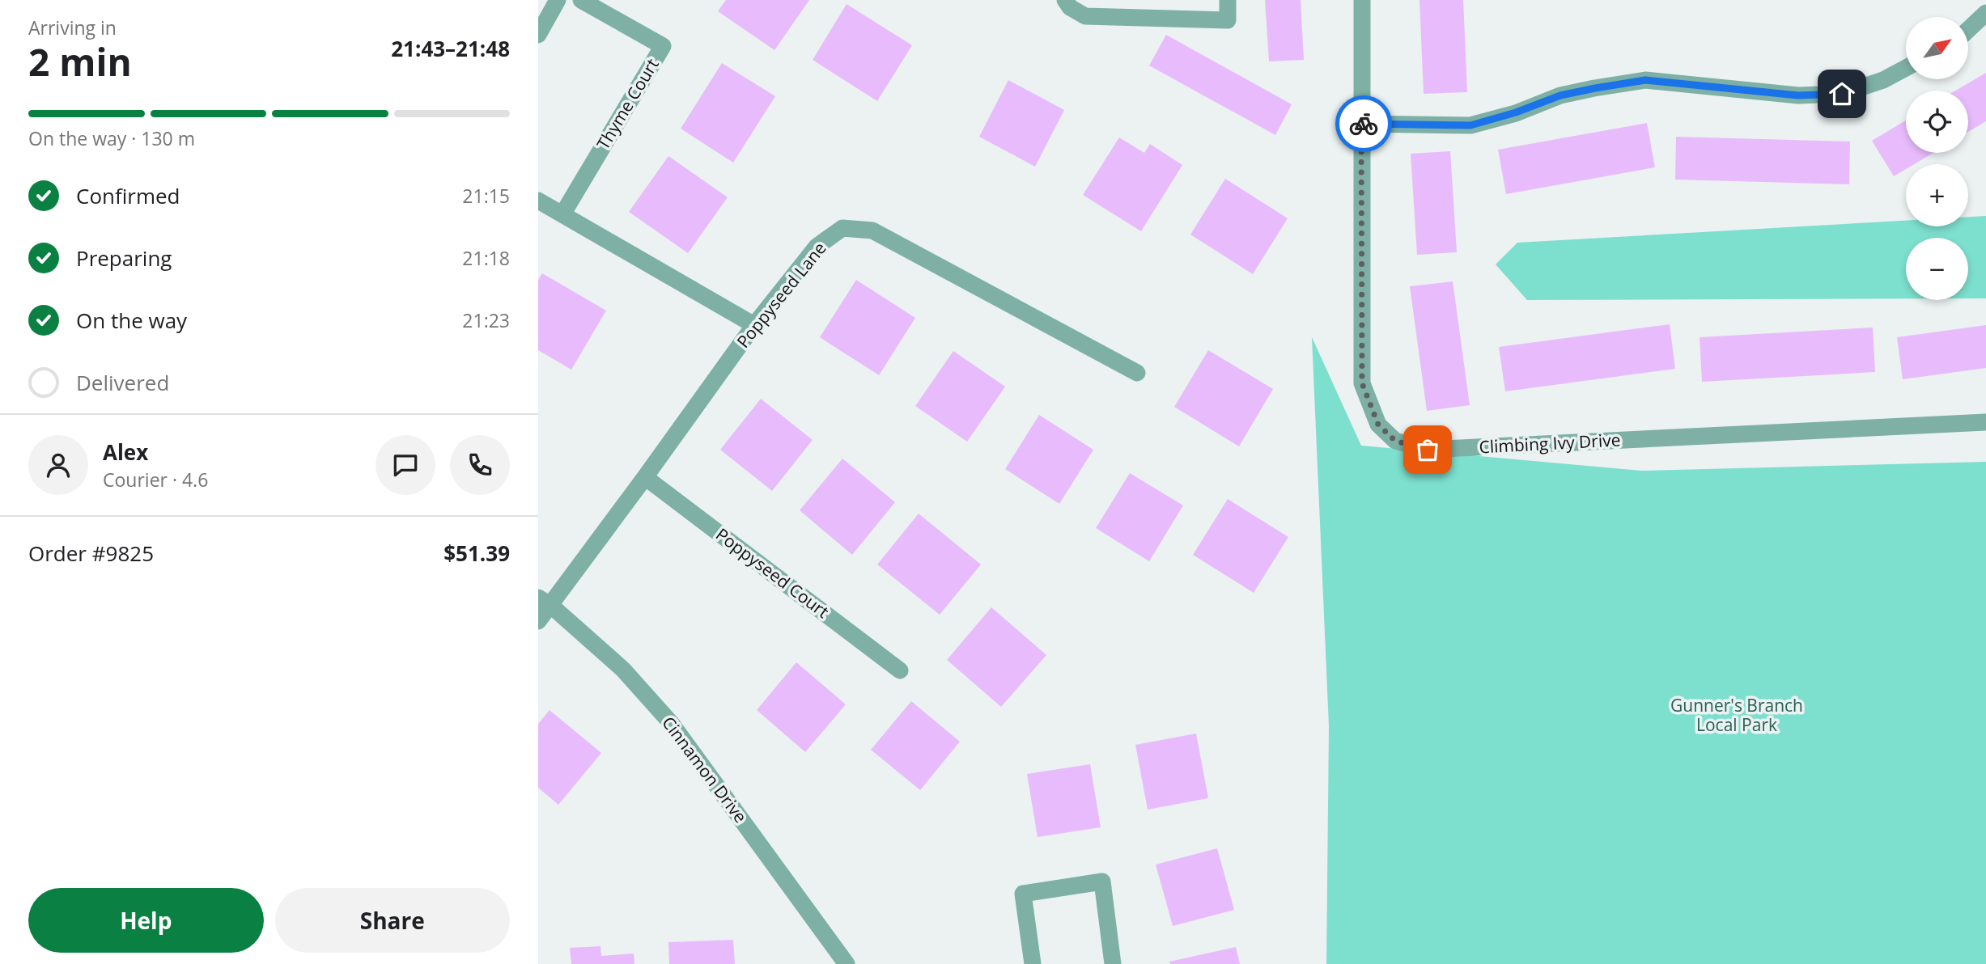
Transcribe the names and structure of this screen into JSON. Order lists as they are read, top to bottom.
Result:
{
  "streets": {
    "street": [
      "Thyme Court",
      "Poppyseed Lane",
      "Climbing Ivy Drive",
      "Poppyseed Court",
      "Cinnamon Drive"
    ]
  },
  "crossings": [
    ["Poppyseed Lane", "Poppyseed Court"],
    ["Poppyseed Lane", "Cinnamon Drive"]
  ],
  "parks": ["Gunner's Branch Local Park"],
  "north": "top right",
  "page": {
    "heading": ["2 min", "Arriving in", "21:43–21:48"],
    "panel": [
      "Alex",
      "Courier · 4.6",
      "Order #9825",
      "$51.39"
    ],
    "map_buttons": ["+", "−"],
    "bar": "On the way · 130 m",
    "list": [
      ["Confirmed", "21:15"],
      ["Preparing", "21:18"],
      ["On the way", "21:23"],
      "Delivered"
    ],
    "buttons": ["Help", "Share"]
  }
}
